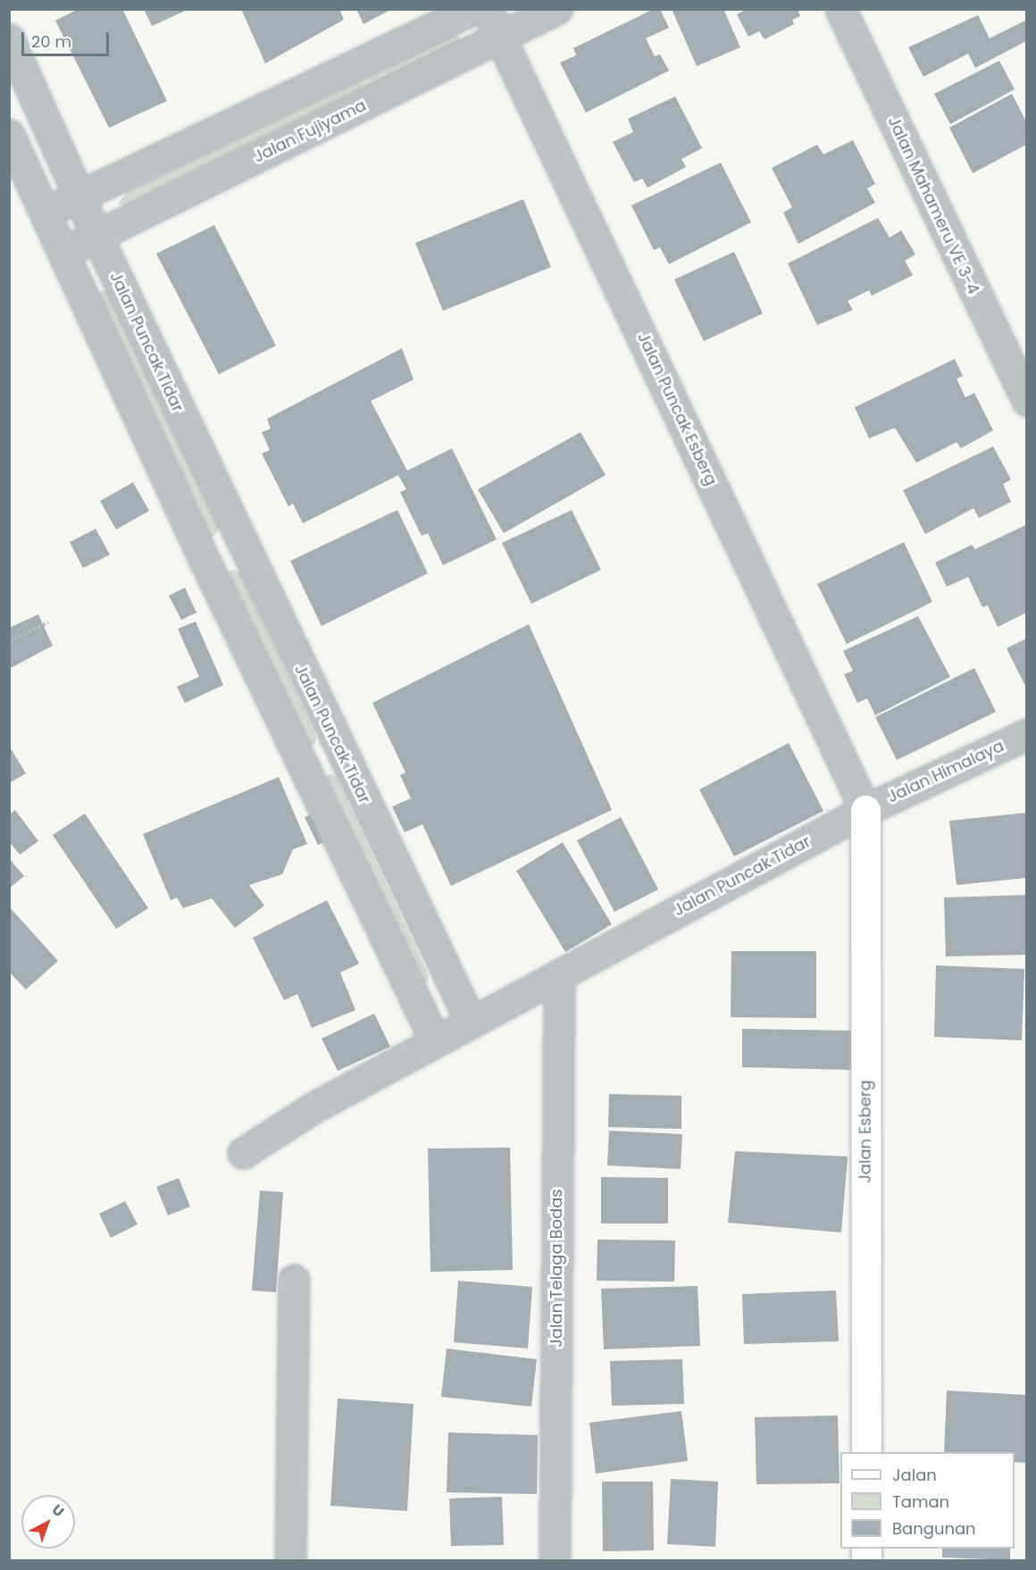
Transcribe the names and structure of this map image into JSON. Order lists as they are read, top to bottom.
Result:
{
  "streets": {
    "main road": ["Jalan Esberg"],
    "street": [
      "Jalan Fujiyama",
      "Jalan Mahameru VE 3-4",
      "Jalan Puncak Tidar",
      "Jalan Puncak Esberg",
      "Jalan Himalaya",
      "Jalan Telaga Bodas"
    ]
  },
  "crossings": [
    ["Jalan Fujiyama", "Jalan Puncak Tidar"],
    ["Jalan Fujiyama", "Jalan Puncak Esberg"],
    ["Jalan Puncak Tidar", "Jalan Puncak Esberg"],
    ["Jalan Puncak Tidar", "Jalan Himalaya"],
    ["Jalan Puncak Tidar", "Jalan Esberg"],
    ["Jalan Puncak Tidar", "Jalan Telaga Bodas"],
    ["Jalan Puncak Esberg", "Jalan Himalaya"],
    ["Jalan Puncak Esberg", "Jalan Esberg"],
    ["Jalan Himalaya", "Jalan Esberg"]
  ],
  "legend": ["Jalan", "Taman", "Bangunan"],
  "scale_bar": "20 m",
  "north": "top right"
}
